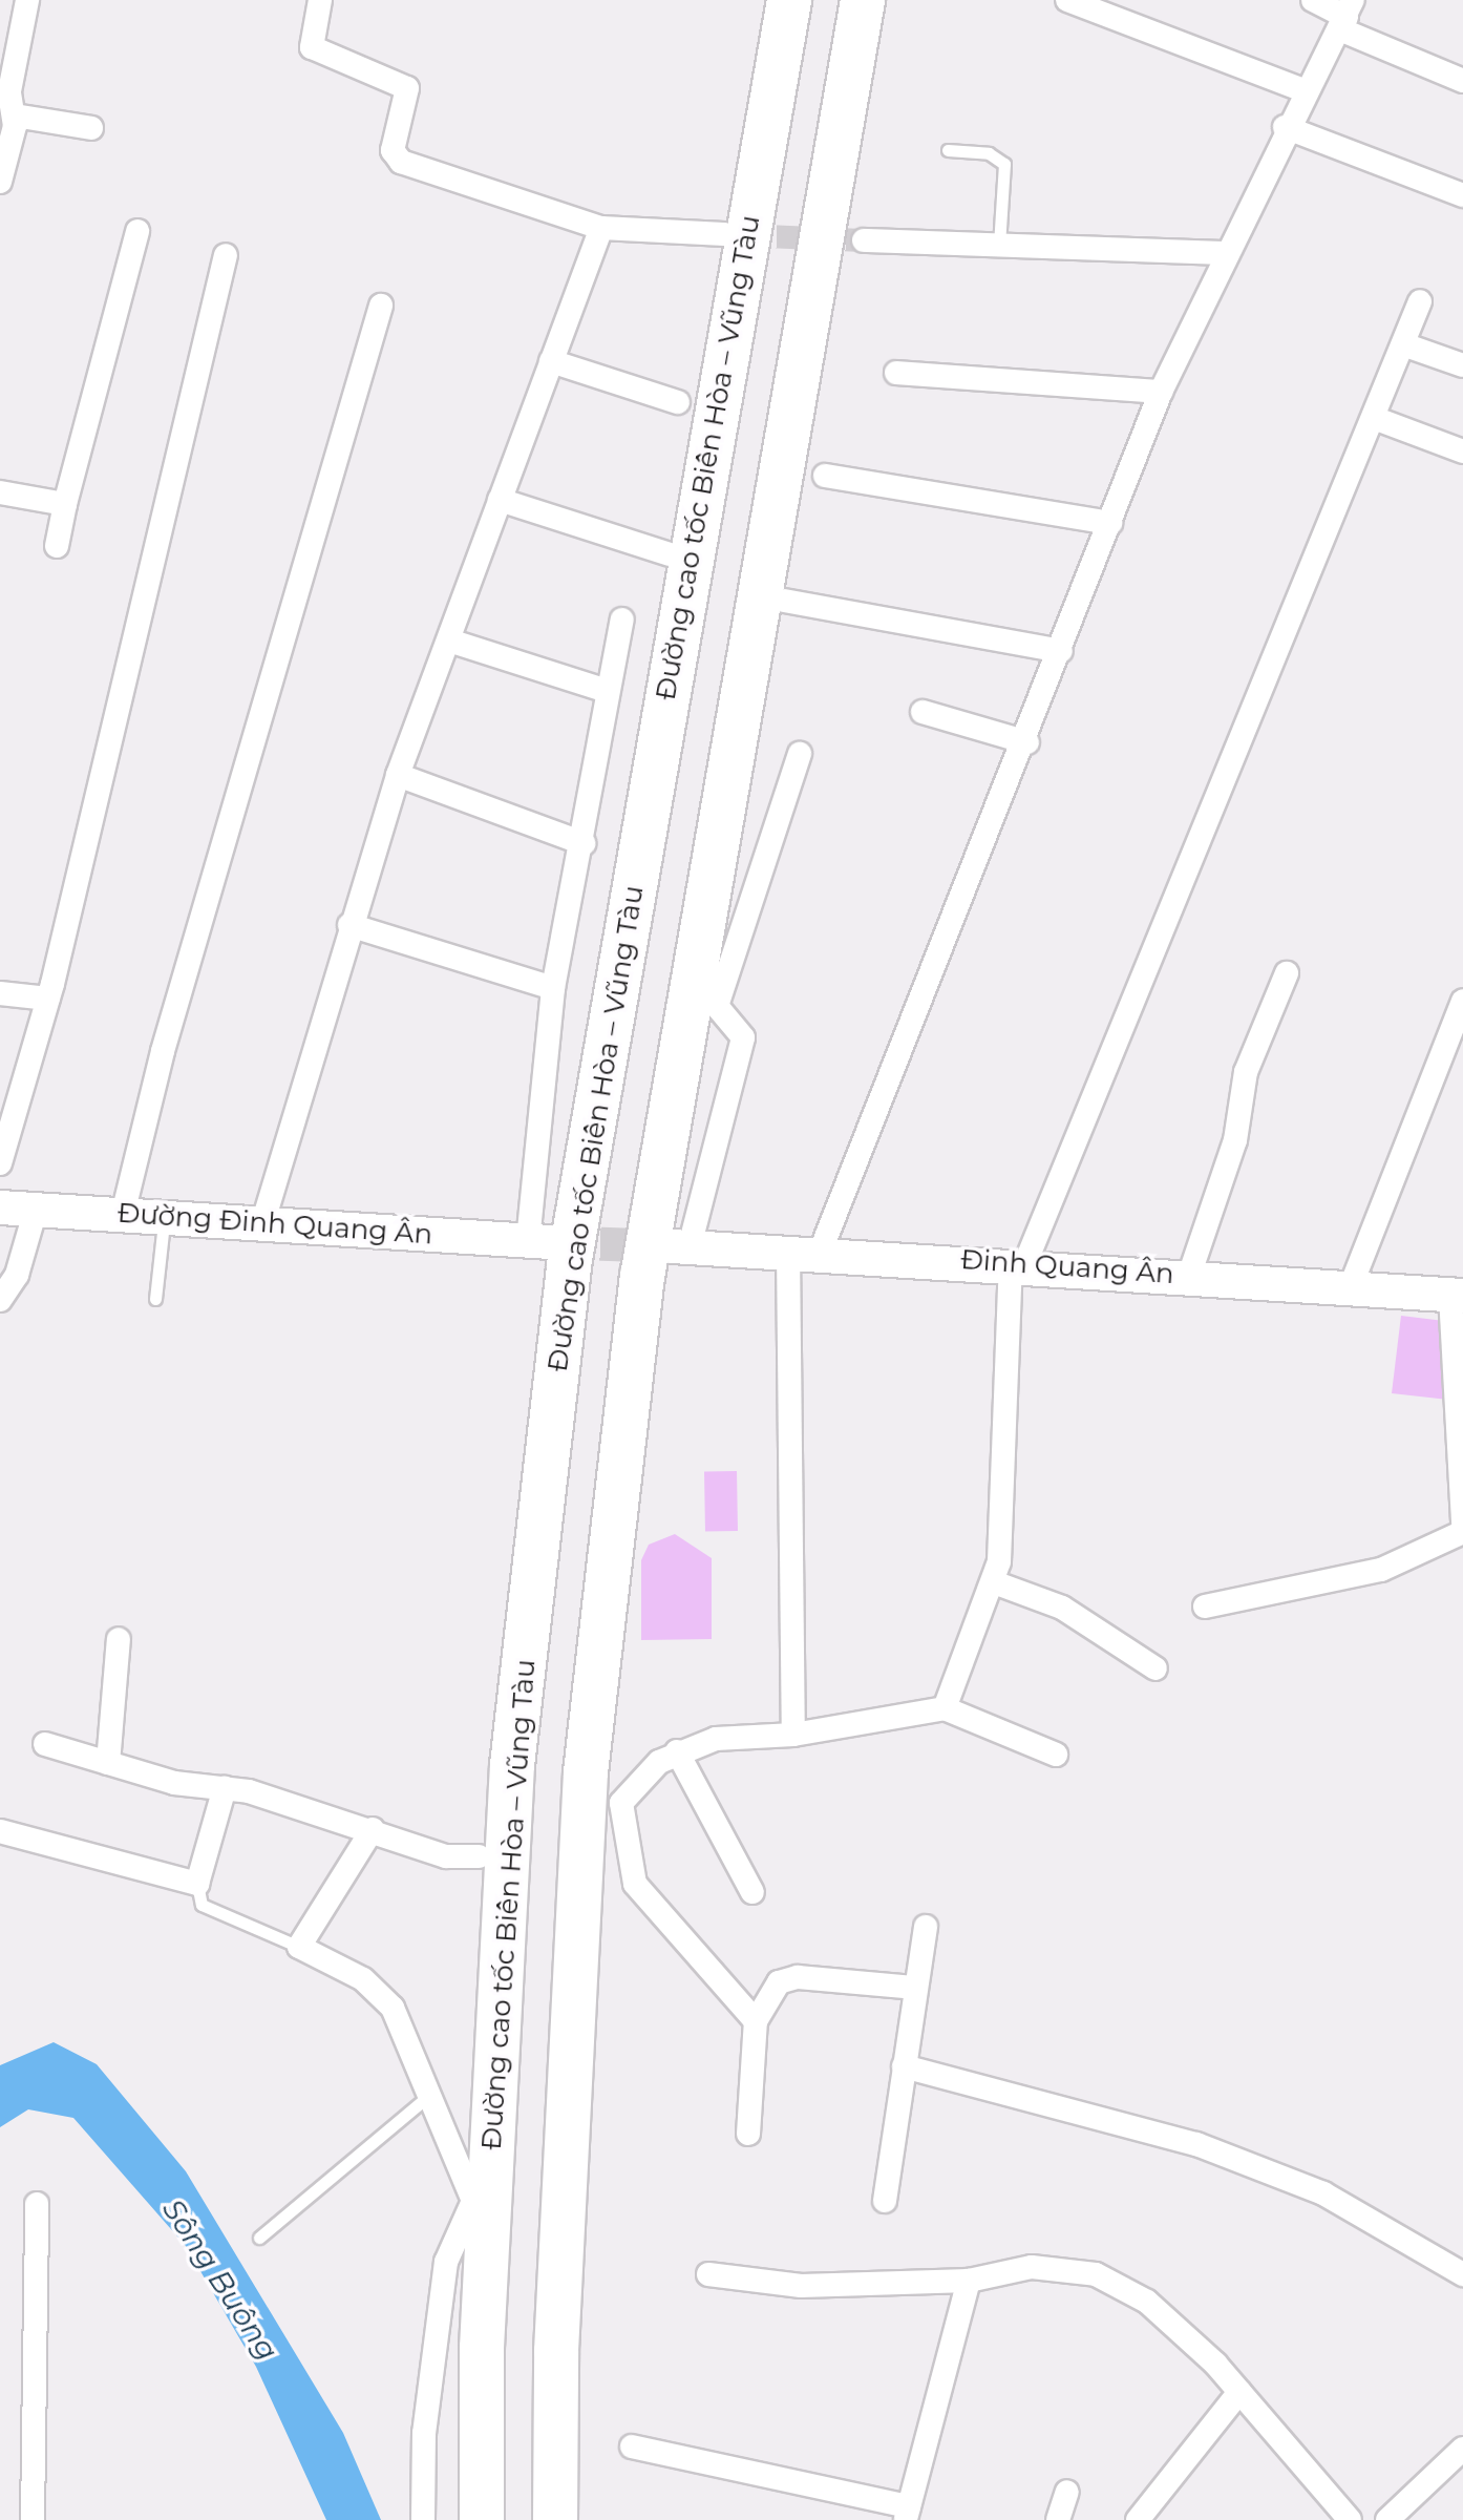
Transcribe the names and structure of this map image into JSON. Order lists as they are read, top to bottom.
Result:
{
  "streets": {
    "highway": ["Đường cao tốc Biên Hòa – Vũng Tàu"],
    "street": ["Đường Đinh Quang Ân", "Đinh Quang Ân"]
  },
  "water": ["Sông Buông"]
}
